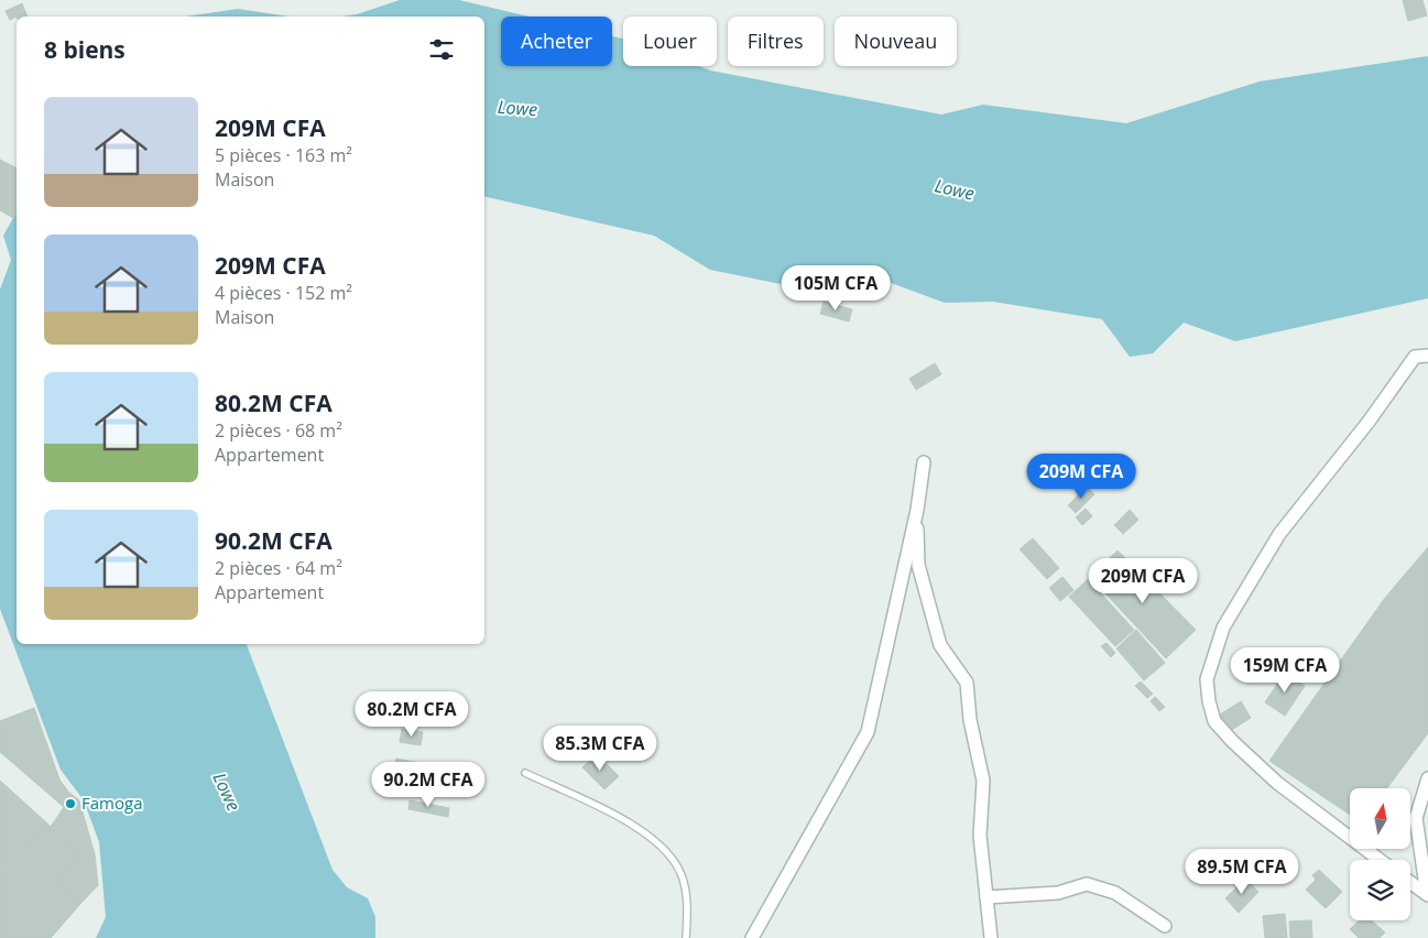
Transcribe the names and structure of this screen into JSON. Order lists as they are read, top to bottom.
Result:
{
  "water": ["Lowe"],
  "places": ["Famoga"],
  "north": "top",
  "page": {
    "chip": [
      "Acheter",
      "Louer",
      "Filtres",
      "Nouveau"
    ],
    "heading": "8 biens",
    "list": [
      {
        "name": "209M CFA",
        "note": "5 pièces · 163 m² · Maison"
      },
      {
        "name": "209M CFA",
        "note": "4 pièces · 152 m² · Maison"
      },
      {
        "name": "80.2M CFA",
        "note": "2 pièces · 68 m² · Appartement"
      },
      {
        "name": "90.2M CFA",
        "note": "2 pièces · 64 m² · Appartement"
      }
    ],
    "price": [
      "105M CFA",
      "209M CFA",
      "209M CFA",
      "159M CFA",
      "80.2M CFA",
      "85.3M CFA",
      "90.2M CFA",
      "89.5M CFA"
    ]
  }
}
